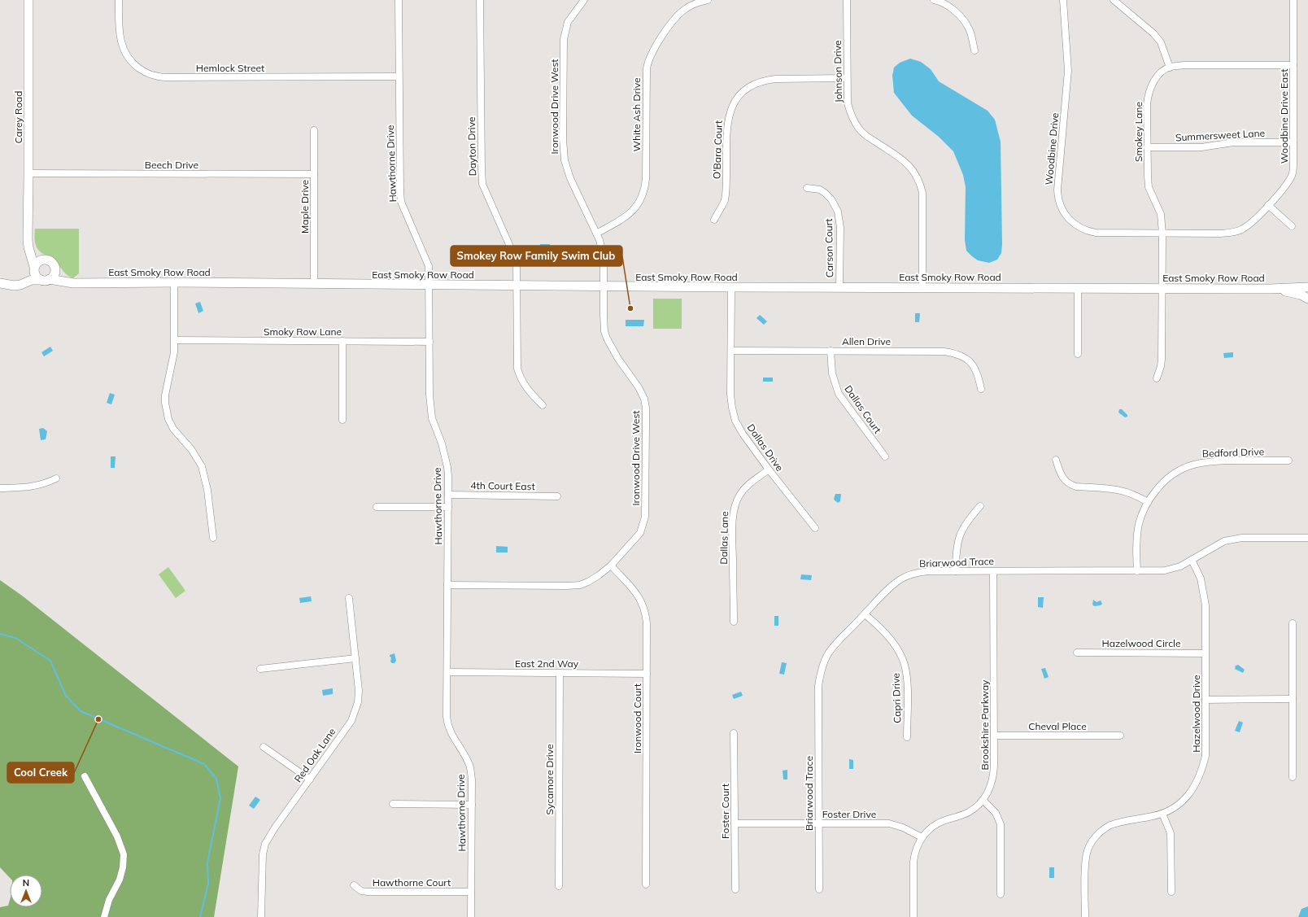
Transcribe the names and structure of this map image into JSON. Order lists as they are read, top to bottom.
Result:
{
  "streets": {
    "street": [
      "Hemlock Street",
      "Johnson Drive",
      "Ironwood Drive West",
      "White Ash Drive",
      "Woodbine Drive East",
      "Carey Road",
      "Smokey Lane",
      "Summersweet Lane",
      "Dayton Drive",
      "Woodbine Drive",
      "O'Bara Court",
      "Hawthorne Drive",
      "Beech Drive",
      "Maple Drive",
      "Carson Court",
      "East Smoky Row Road",
      "Smoky Row Lane",
      "Allen Drive",
      "Dallas Court",
      "Dallas Drive",
      "Bedford Drive",
      "4th Court East",
      "Dallas Lane",
      "Briarwood Trace",
      "Hazelwood Circle",
      "East 2nd Way",
      "Capri Drive",
      "Hazelwood Drive",
      "Ironwood Court",
      "Brookshire Parkway",
      "Cheval Place",
      "Red Oak Lane",
      "Sycamore Drive",
      "Foster Court",
      "Foster Drive",
      "Hawthorne Court"
    ]
  },
  "crossings": [
    ["Hemlock Street", "Hawthorne Drive"],
    ["Johnson Drive", "O'Bara Court"],
    ["Johnson Drive", "East Smoky Row Road"],
    ["Ironwood Drive West", "White Ash Drive"],
    ["Ironwood Drive West", "Hawthorne Drive"],
    ["Ironwood Drive West", "East Smoky Row Road"],
    ["Ironwood Drive West", "Ironwood Court"],
    ["Woodbine Drive East", "Smokey Lane"],
    ["Woodbine Drive East", "Summersweet Lane"],
    ["Woodbine Drive East", "Woodbine Drive"],
    ["Carey Road", "Beech Drive"],
    ["Carey Road", "East Smoky Row Road"],
    ["Smokey Lane", "Summersweet Lane"],
    ["Smokey Lane", "Woodbine Drive"],
    ["Smokey Lane", "East Smoky Row Road"],
    ["Dayton Drive", "East Smoky Row Road"],
    ["Hawthorne Drive", "East Smoky Row Road"],
    ["Hawthorne Drive", "Smoky Row Lane"],
    ["Hawthorne Drive", "4th Court East"],
    ["Hawthorne Drive", "East 2nd Way"],
    ["Hawthorne Drive", "Hawthorne Court"],
    ["Beech Drive", "Maple Drive"],
    ["Maple Drive", "East Smoky Row Road"],
    ["Carson Court", "East Smoky Row Road"],
    ["East Smoky Row Road", "Dallas Drive"],
    ["Allen Drive", "Dallas Court"],
    ["Allen Drive", "Dallas Drive"],
    ["Dallas Drive", "Dallas Lane"],
    ["Bedford Drive", "Briarwood Trace"],
    ["Briarwood Trace", "Capri Drive"],
    ["Briarwood Trace", "Hazelwood Drive"],
    ["Briarwood Trace", "Brookshire Parkway"],
    ["Briarwood Trace", "Foster Drive"],
    ["Hazelwood Circle", "Hazelwood Drive"],
    ["East 2nd Way", "Ironwood Court"],
    ["East 2nd Way", "Sycamore Drive"],
    ["Brookshire Parkway", "Cheval Place"],
    ["Brookshire Parkway", "Foster Drive"],
    ["Foster Court", "Foster Drive"]
  ],
  "places": ["Smokey Row Family Swim Club", "Cool Creek"],
  "north": "top"
}
